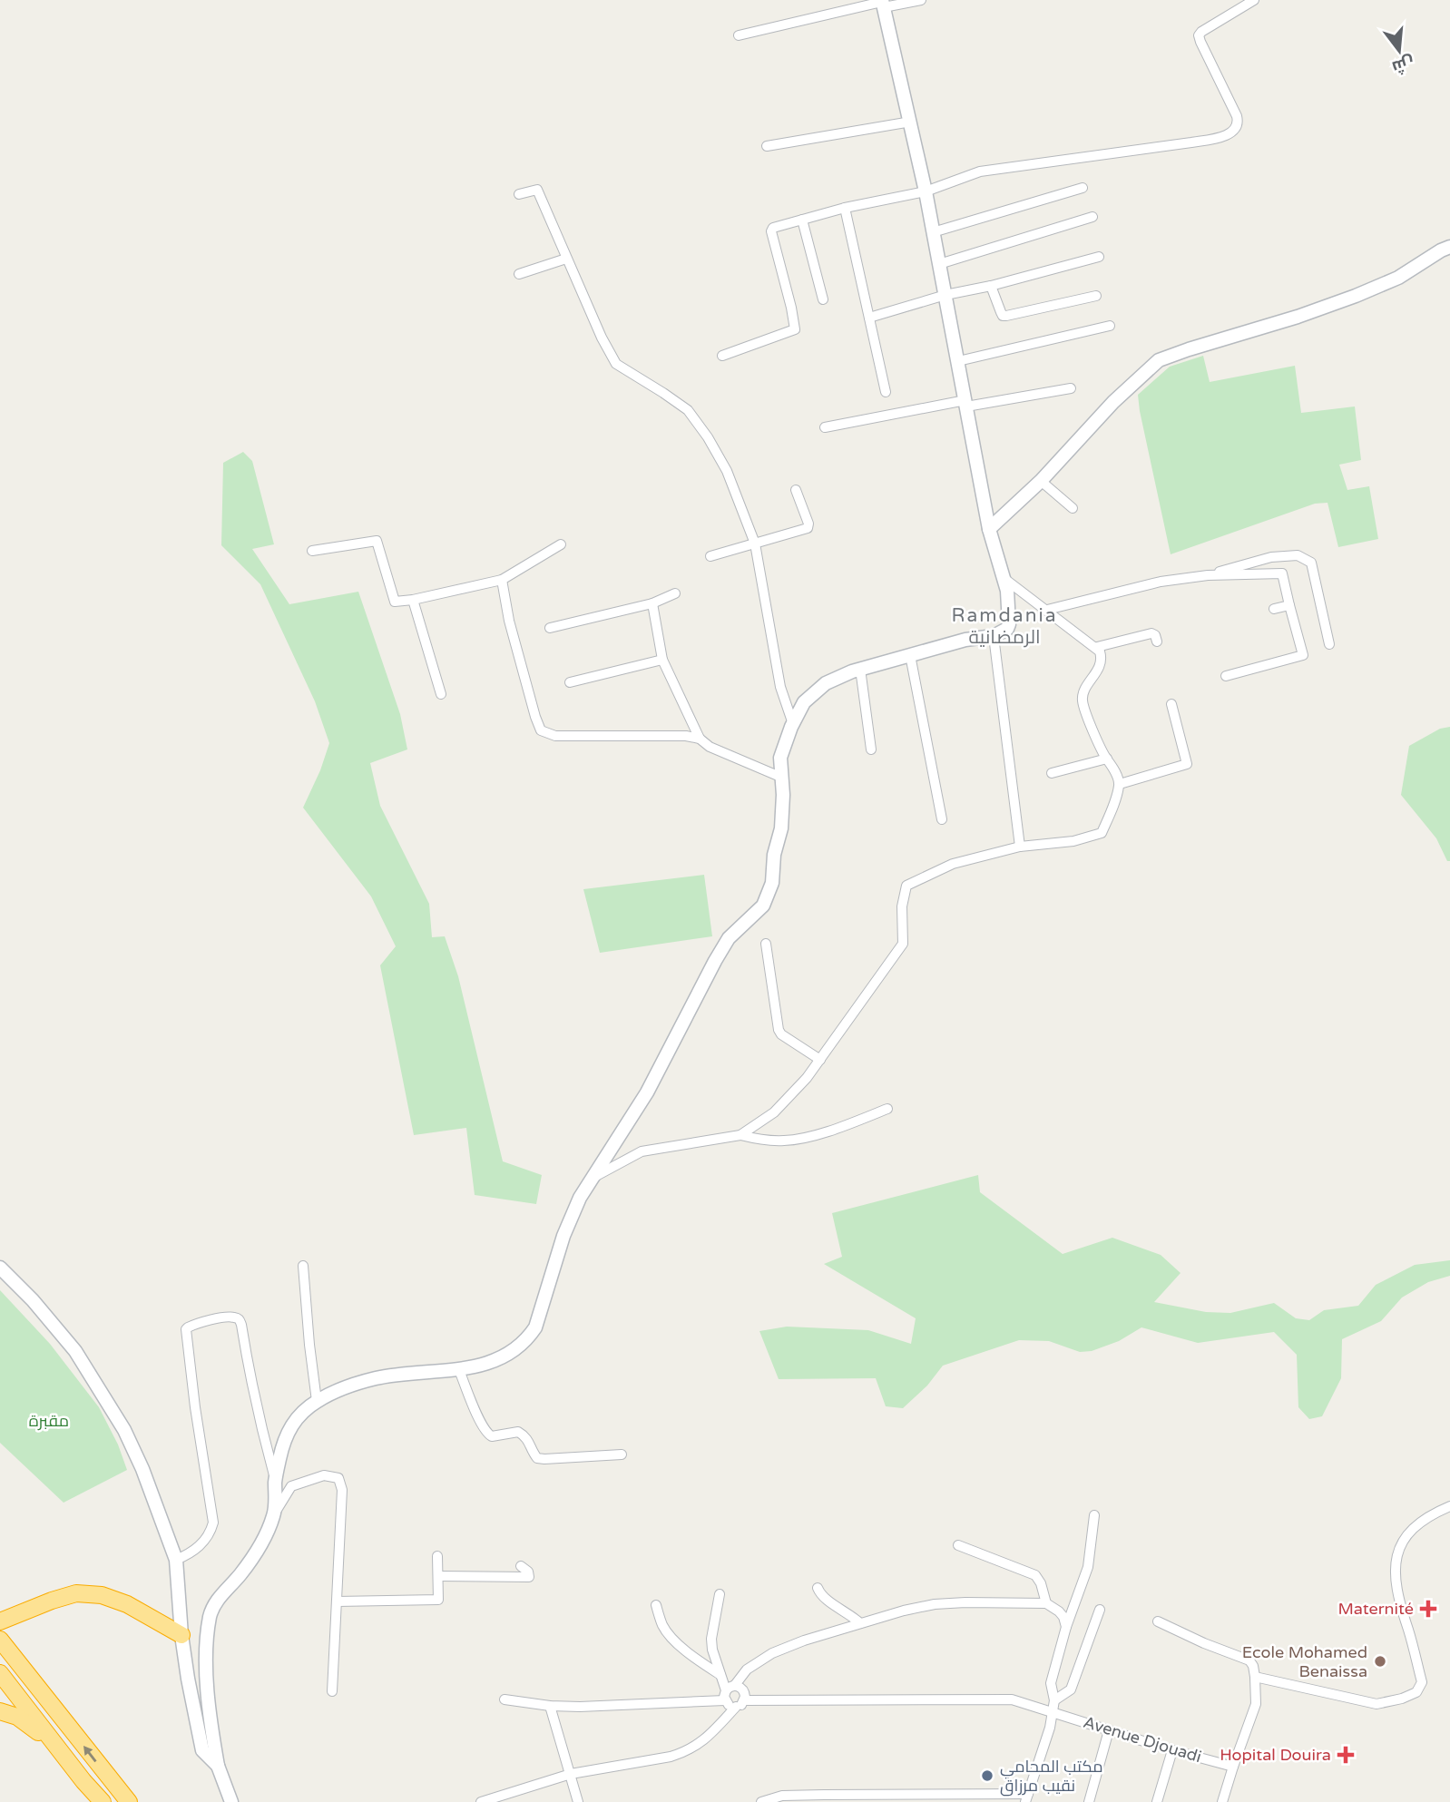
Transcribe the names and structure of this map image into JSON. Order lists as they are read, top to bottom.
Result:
{
  "streets": {
    "street": ["Avenue Djouadi"]
  },
  "districts": ["Ramdania الرمضانية"],
  "parks": ["مقبرة"],
  "places": {
    "health": ["Maternité", "Hopital Douira"],
    "other": ["Ecole Mohamed Benaissa", "مكتب المحامي نقيب مرزاق"]
  },
  "north": "bottom"
}
